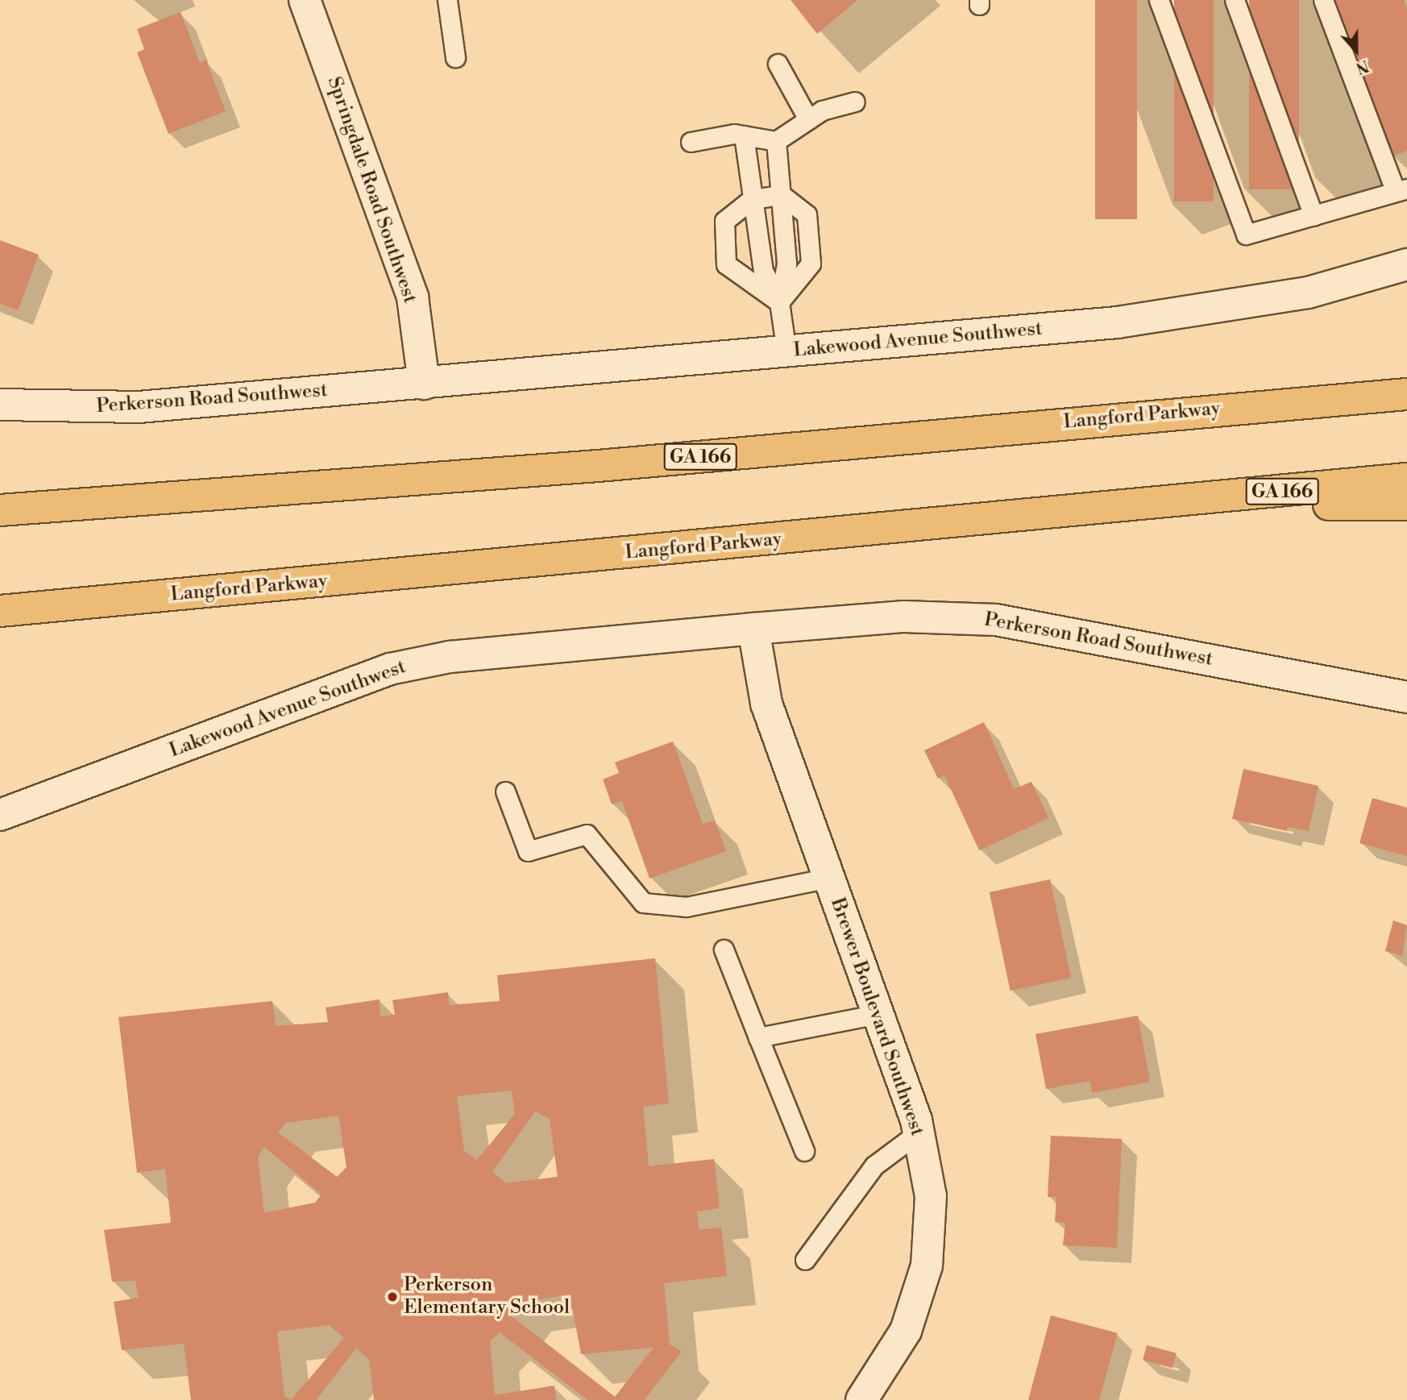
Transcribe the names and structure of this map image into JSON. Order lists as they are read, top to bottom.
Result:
{
  "streets": {
    "highway": ["Langford Parkway", "GA 166"],
    "street": [
      "Springdale Road Southwest",
      "Lakewood Avenue Southwest",
      "Perkerson Road Southwest",
      "Brewer Boulevard Southwest"
    ]
  },
  "crossings": [
    ["Springdale Road Southwest", "Lakewood Avenue Southwest"],
    ["Springdale Road Southwest", "Perkerson Road Southwest"],
    ["Lakewood Avenue Southwest", "Perkerson Road Southwest"],
    ["Lakewood Avenue Southwest", "Brewer Boulevard Southwest"],
    ["Perkerson Road Southwest", "Brewer Boulevard Southwest"]
  ],
  "places": ["Perkerson Elementary School"],
  "north": "bottom"
}
